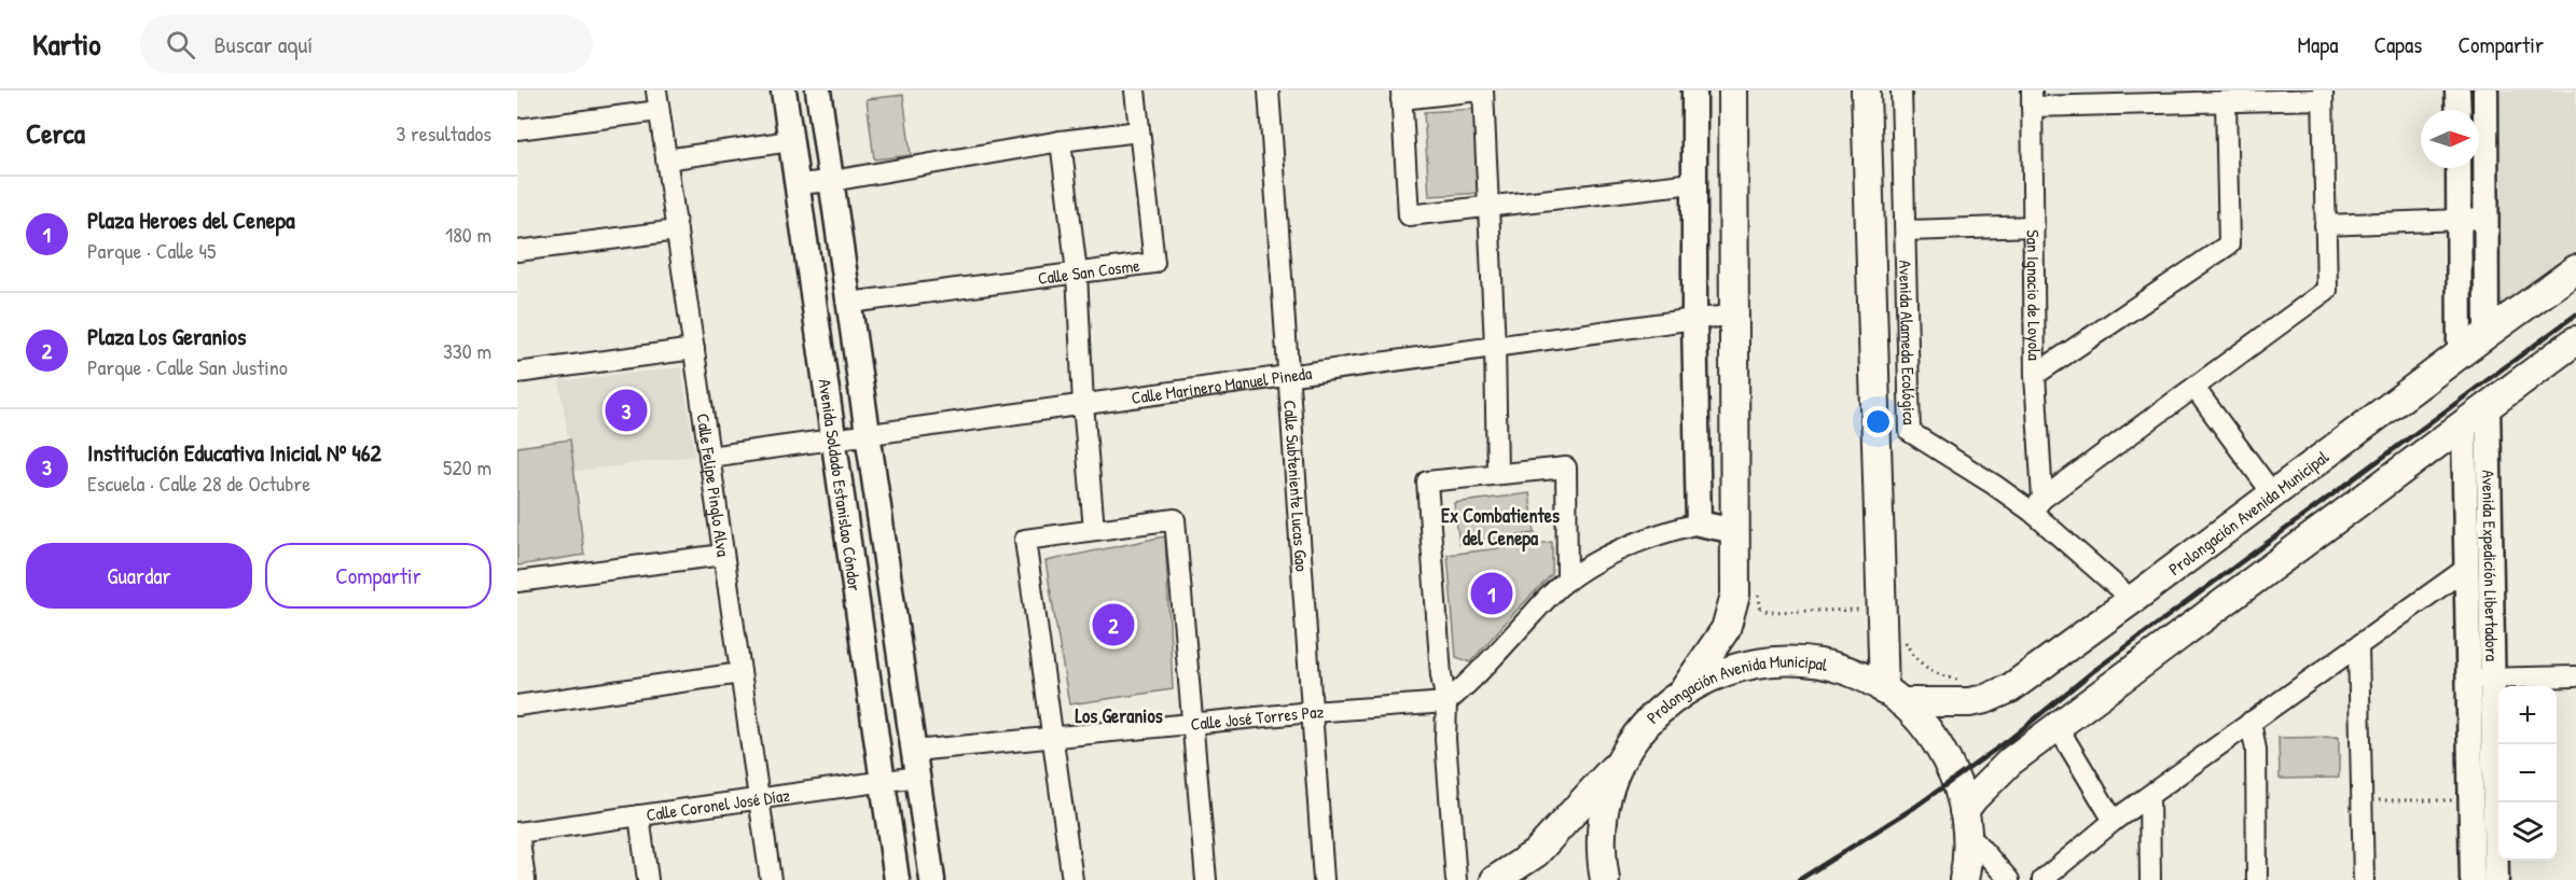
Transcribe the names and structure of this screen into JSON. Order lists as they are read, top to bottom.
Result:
{
  "streets": {
    "main road": ["Avenida Alameda Ecológica", "Prolongación Avenida Municipal"],
    "street": [
      "Calle San Cosme",
      "San Ignacio de Loyola",
      "Calle Marinero Manuel Pineda",
      "Calle Felipe Pinglo Alva",
      "Avenida Soldado Estanislao Cóndor",
      "Calle Subteniente Lucas Gao",
      "Avenida Expedición Libertadora",
      "Calle José Torres Paz",
      "Calle Coronel José Díaz"
    ]
  },
  "crossings": [
    ["Calle San Cosme", "Avenida Soldado Estanislao Cóndor"],
    ["San Ignacio de Loyola", "Avenida Alameda Ecológica"],
    ["Avenida Alameda Ecológica", "Prolongación Avenida Municipal"],
    ["Calle Marinero Manuel Pineda", "Calle Felipe Pinglo Alva"],
    ["Calle Marinero Manuel Pineda", "Avenida Soldado Estanislao Cóndor"],
    ["Calle Marinero Manuel Pineda", "Calle Subteniente Lucas Gao"],
    ["Calle Felipe Pinglo Alva", "Calle Coronel José Díaz"],
    ["Avenida Soldado Estanislao Cóndor", "Calle José Torres Paz"],
    ["Avenida Soldado Estanislao Cóndor", "Calle Coronel José Díaz"],
    ["Calle Subteniente Lucas Gao", "Calle José Torres Paz"]
  ],
  "districts": ["Ex Combatientes del Cenepa", "Los Geranios"],
  "north": "right",
  "page": {
    "header": "Kartio",
    "search": "Buscar aquí",
    "nav": ["Mapa", "Capas", "Compartir"],
    "heading": ["Cerca", "3 resultados"],
    "list": [
      {
        "mark": "1",
        "name": "Plaza Heroes del Cenepa",
        "note": "Parque · Calle 45",
        "value": "180 m"
      },
      {
        "mark": "2",
        "name": "Plaza Los Geranios",
        "note": "Parque · Calle San Justino",
        "value": "330 m"
      },
      {
        "mark": "3",
        "name": "Institución Educativa Inicial Nº 462",
        "note": "Escuela · Calle 28 de Octubre",
        "value": "520 m"
      }
    ],
    "pins": ["3", "1", "2"],
    "buttons": ["Guardar", "Compartir"],
    "map_buttons": ["+", "−"]
  }
}
